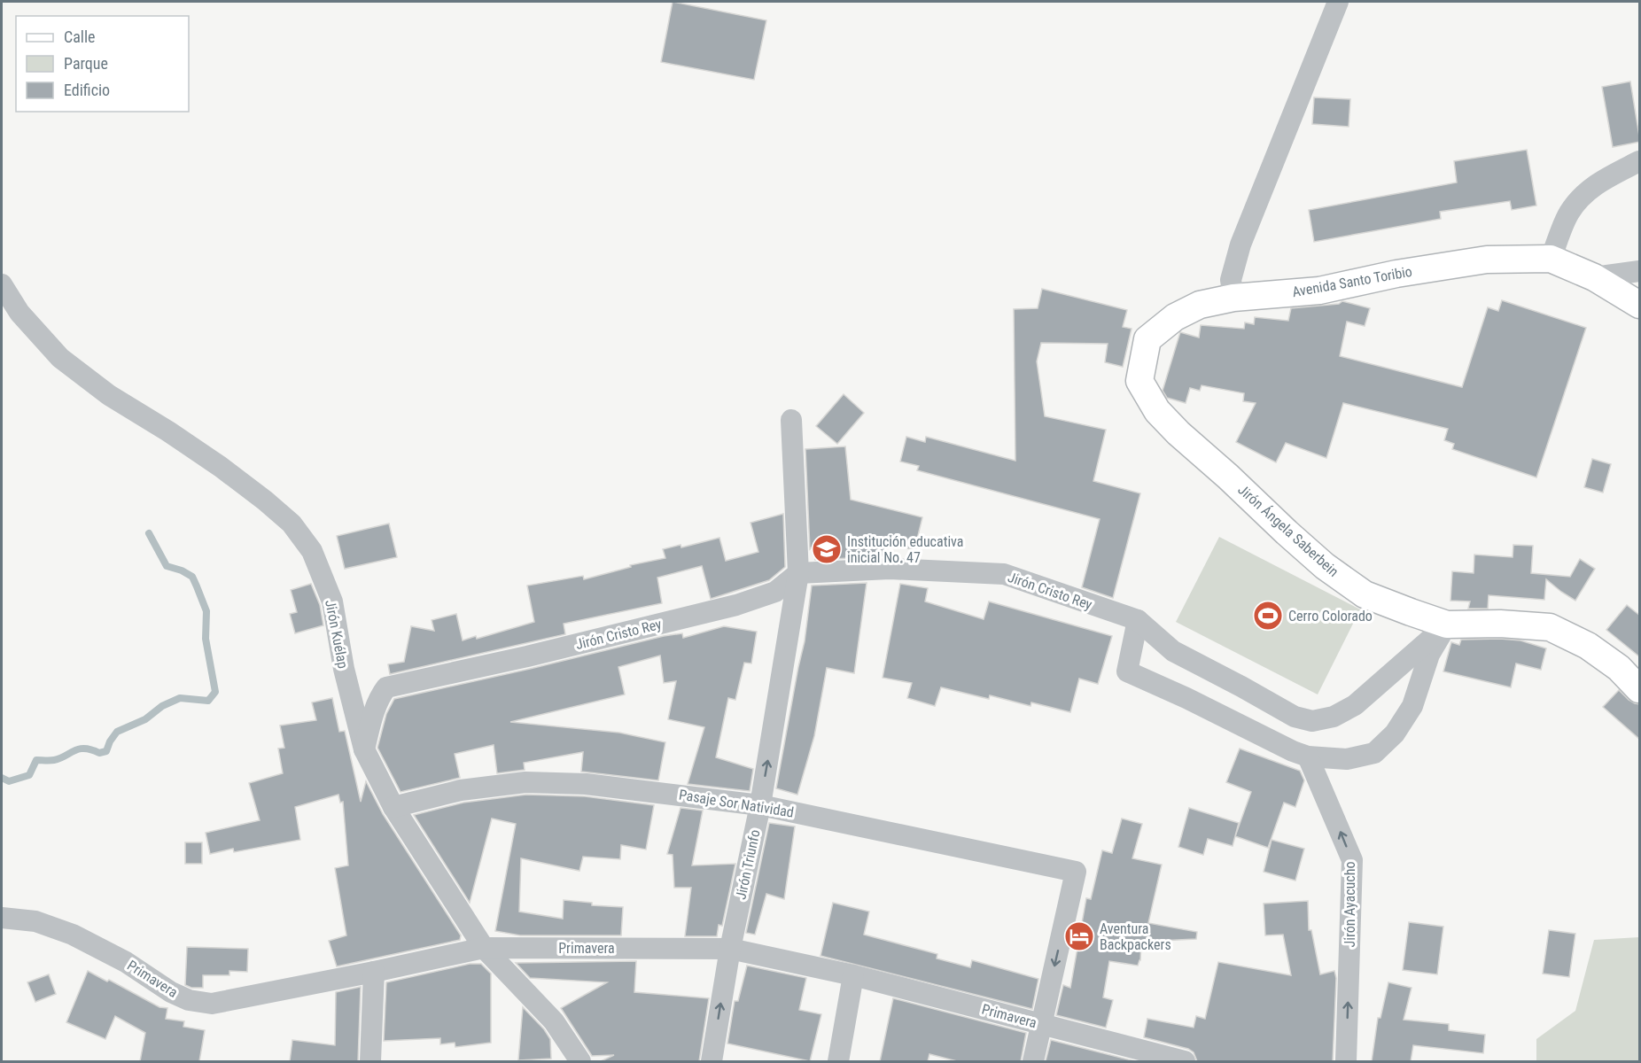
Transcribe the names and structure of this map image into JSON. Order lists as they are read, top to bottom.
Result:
{
  "streets": {
    "main road": ["Avenida Santo Toribio", "Jirón Ángela Saberbein"],
    "street": [
      "Jirón Cristo Rey",
      "Jirón Kuélap",
      "Pasaje Sor Natividad",
      "Jirón Triunfo",
      "Jirón Ayacucho",
      "Primavera"
    ]
  },
  "crossings": [
    ["Avenida Santo Toribio", "Jirón Ángela Saberbein"],
    ["Jirón Ángela Saberbein", "Jirón Cristo Rey"],
    ["Jirón Cristo Rey", "Jirón Kuélap"],
    ["Jirón Cristo Rey", "Jirón Triunfo"],
    ["Jirón Kuélap", "Pasaje Sor Natividad"],
    ["Jirón Kuélap", "Primavera"],
    ["Pasaje Sor Natividad", "Jirón Triunfo"],
    ["Pasaje Sor Natividad", "Primavera"],
    ["Jirón Triunfo", "Primavera"]
  ],
  "one_way": ["Jirón Triunfo", "Jirón Ayacucho"],
  "places": {
    "school or university": ["Institución educativa inicial No. 47"],
    "sports": ["Cerro Colorado"],
    "hotel": ["Aventura Backpackers"]
  },
  "legend": ["Calle", "Parque", "Edificio"]
}
